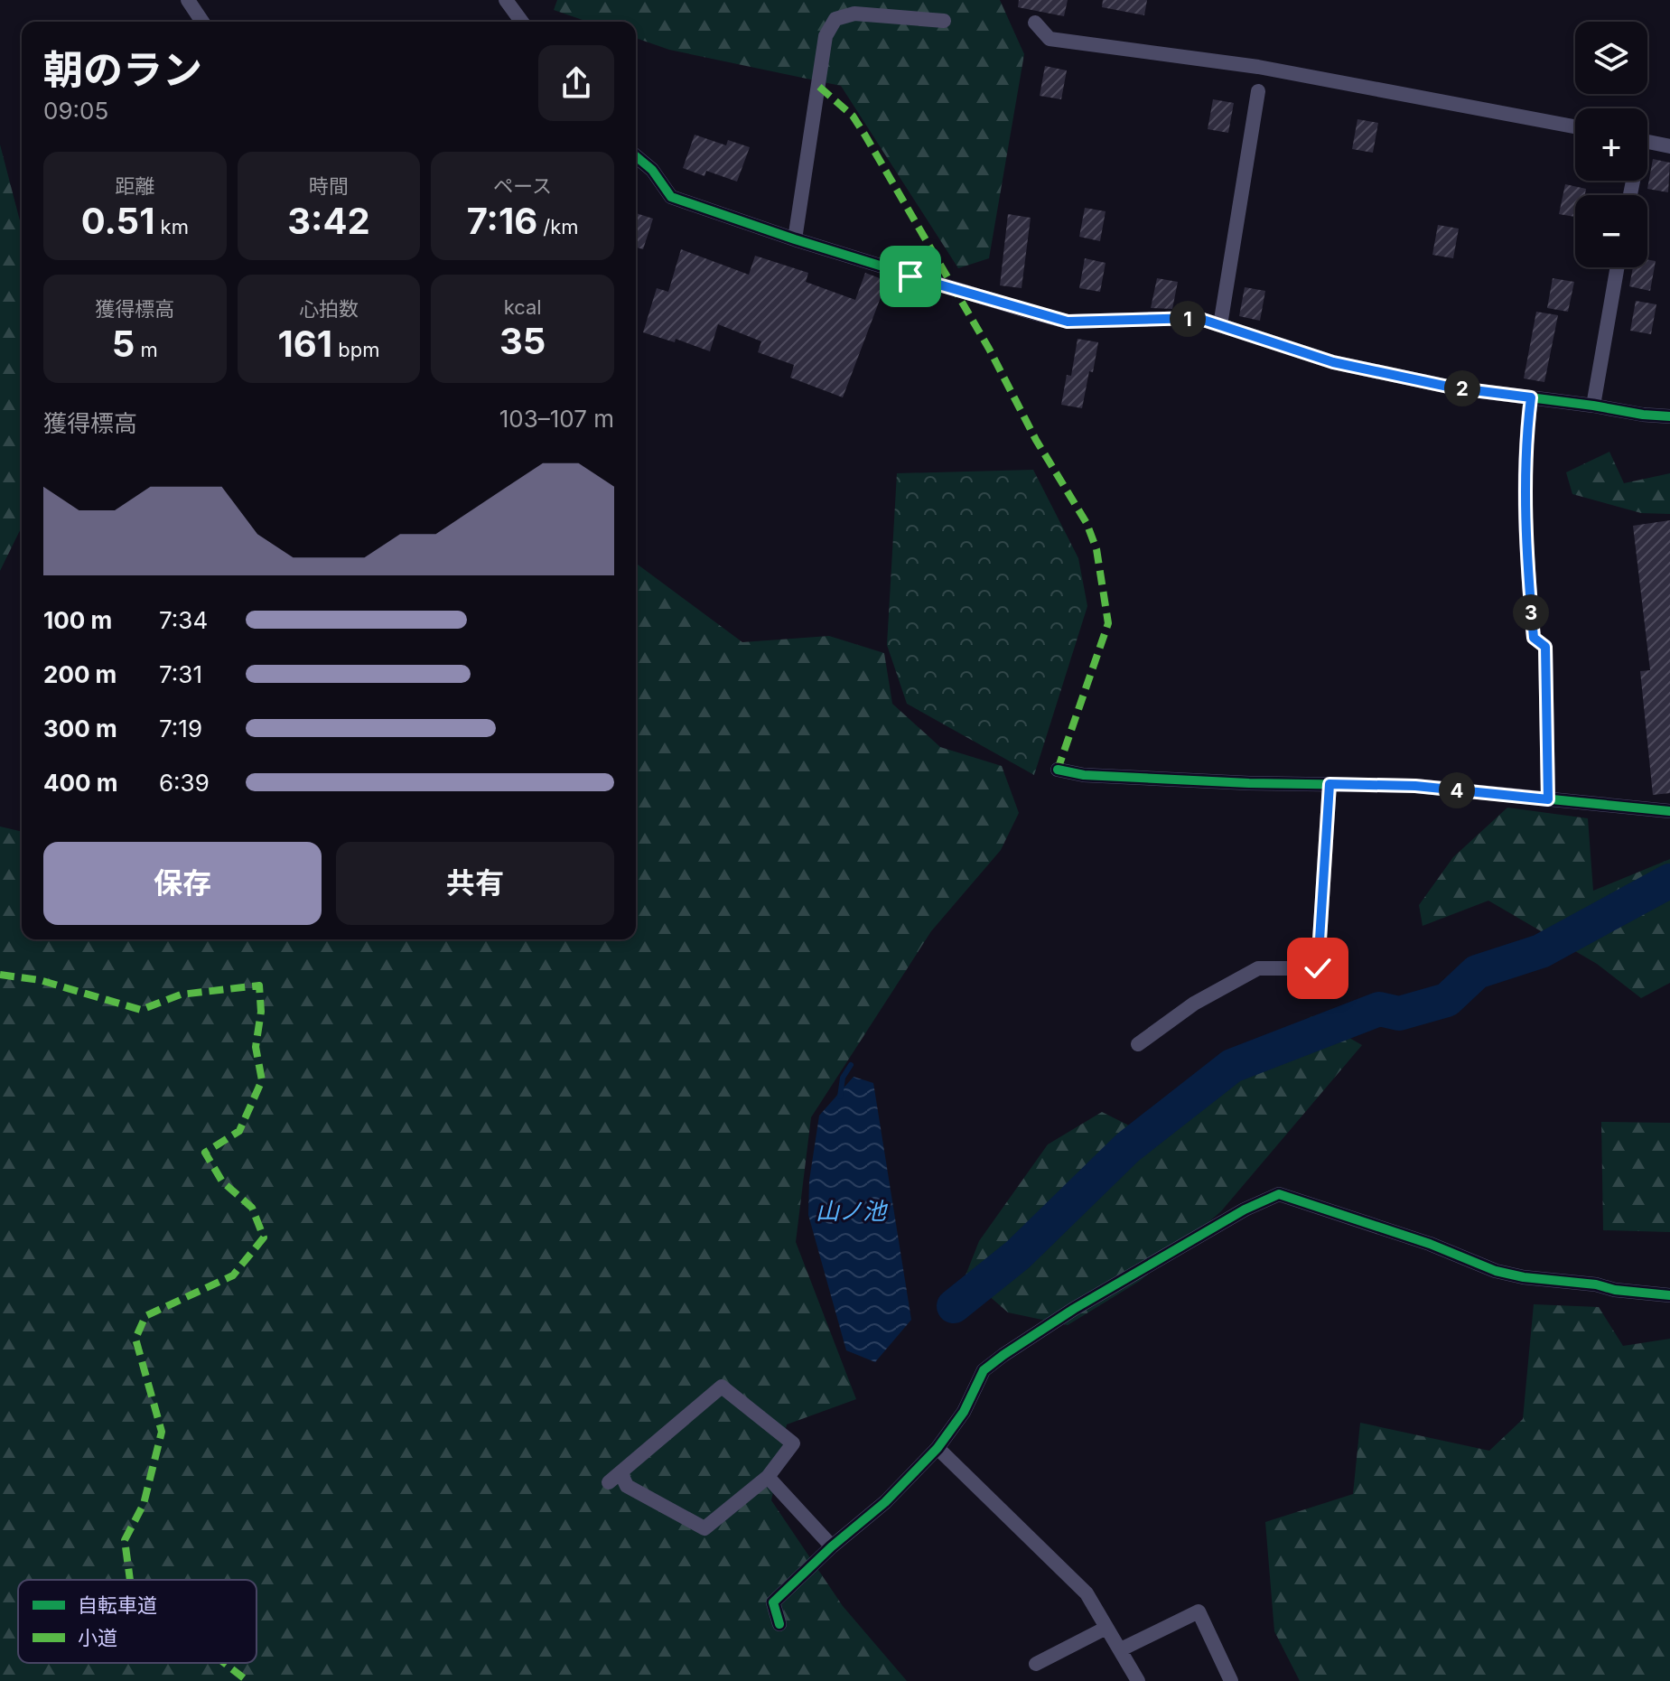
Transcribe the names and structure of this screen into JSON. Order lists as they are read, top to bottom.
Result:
{
  "water": ["山ノ池"],
  "legend": ["自転車道", "小道"],
  "page": {
    "map_buttons": ["+", "−"],
    "heading": ["朝のラン", "09:05"],
    "stats": [
      ["距離", "0.51 km"],
      ["時間", "3:42"],
      ["ペース", "7:16 /km"],
      ["獲得標高", "5 m"],
      ["心拍数", "161 bpm"],
      ["kcal", "35"]
    ],
    "pins": [
      "1",
      "2",
      "3",
      "4"
    ],
    "chart": ["獲得標高", "103–107 m"],
    "list": [
      {
        "name": "100 m",
        "note": "7:34"
      },
      {
        "name": "200 m",
        "note": "7:31"
      },
      {
        "name": "300 m",
        "note": "7:19"
      },
      {
        "name": "400 m",
        "note": "6:39"
      }
    ],
    "buttons": ["保存", "共有"]
  }
}
